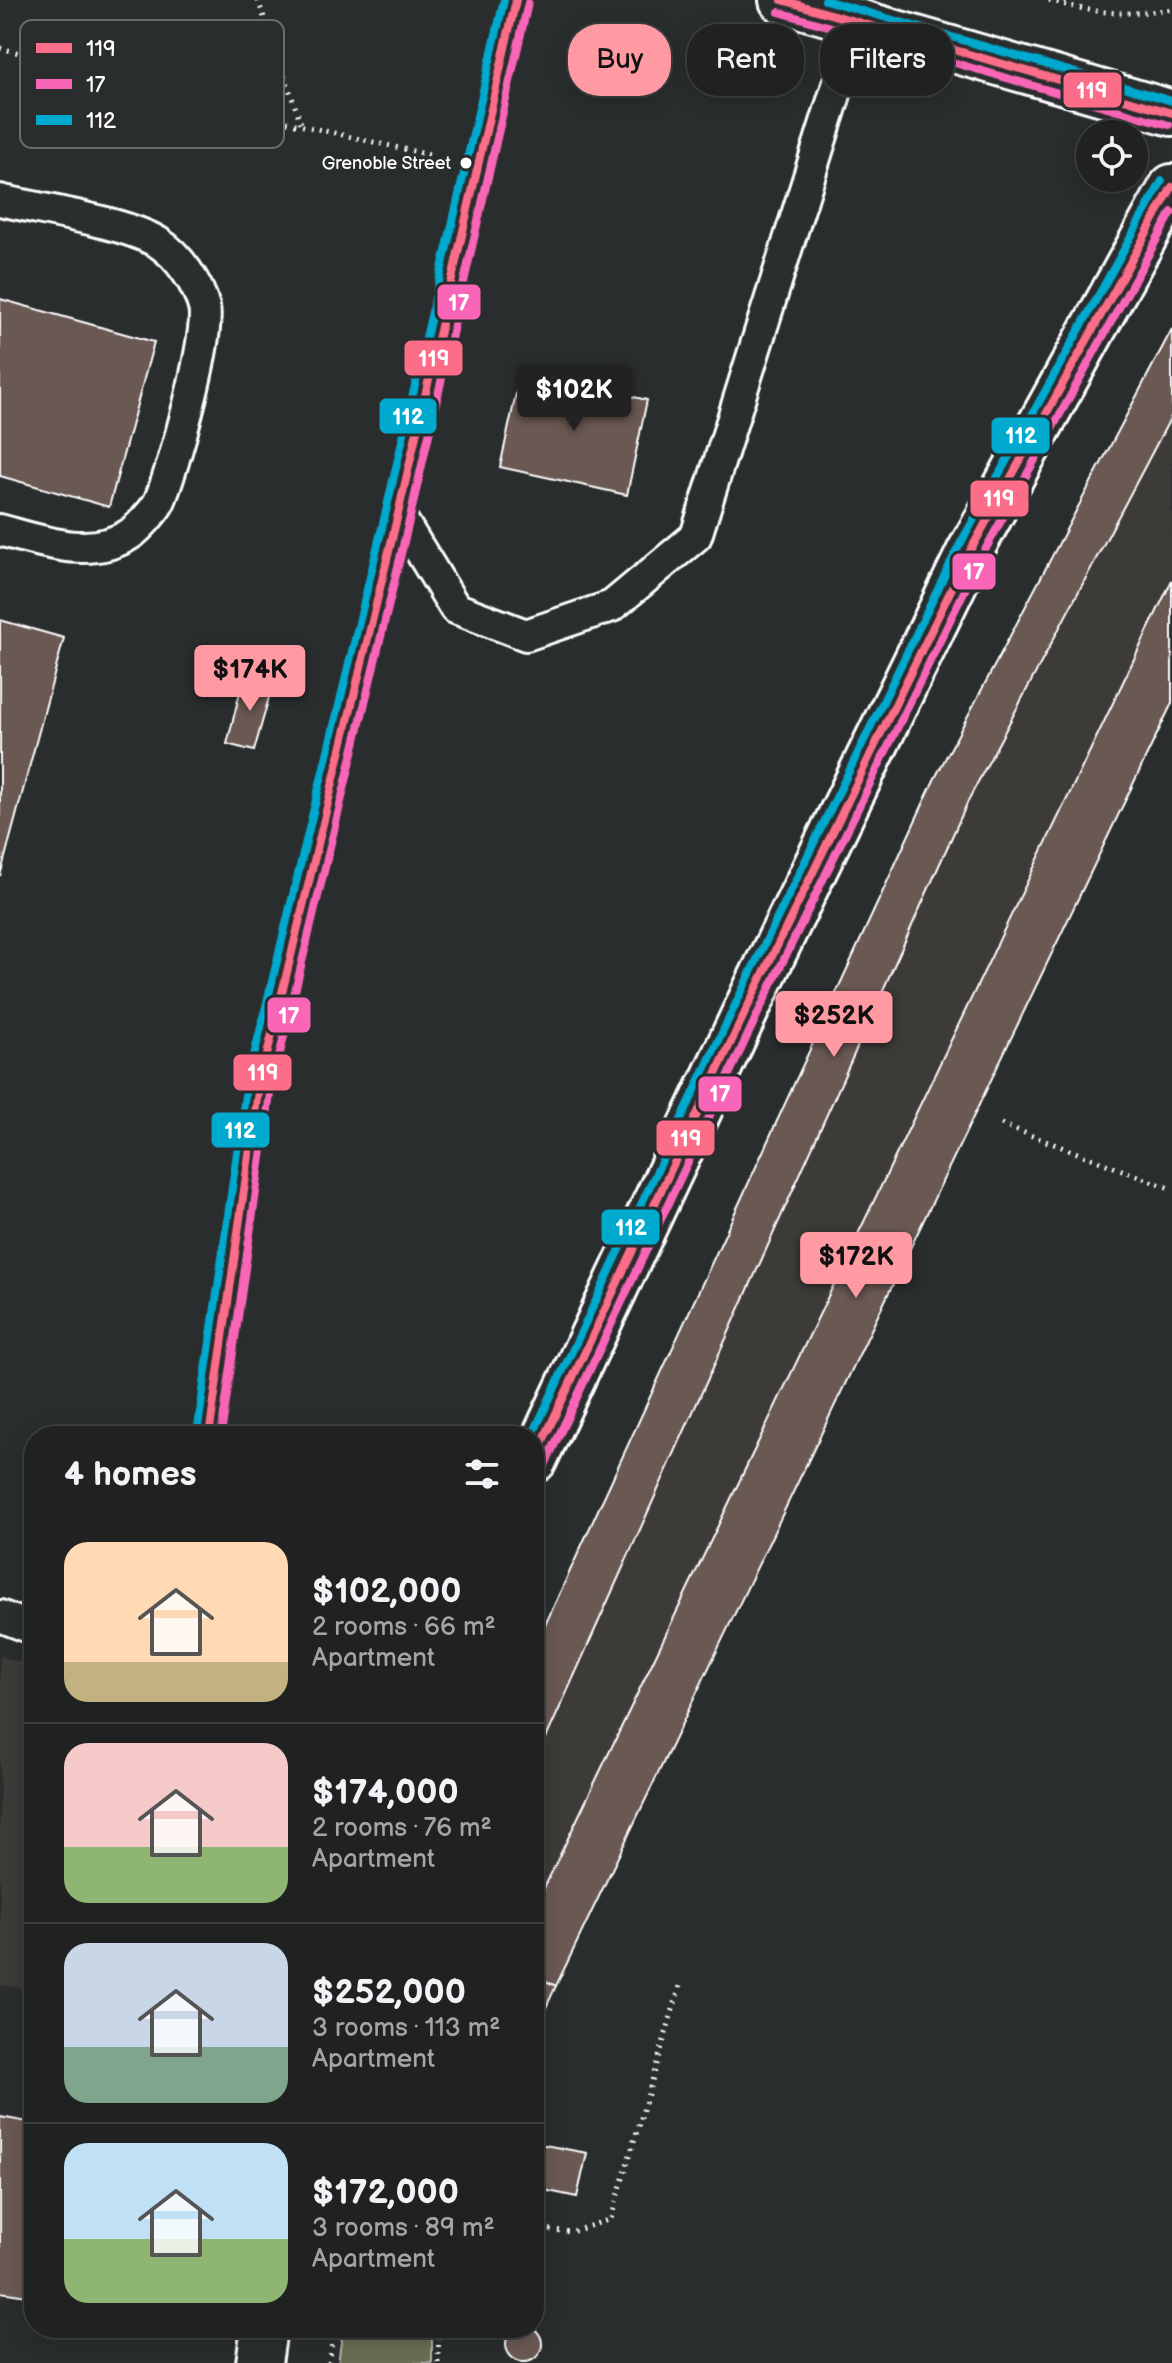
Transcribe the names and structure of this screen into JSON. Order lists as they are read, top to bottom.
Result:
{
  "places": ["Grenoble Street"],
  "lines": ["transit line 119", "transit line 112", "transit line 17"],
  "legend": ["119", "17", "112"],
  "page": {
    "chip": ["Buy", "Rent", "Filters"],
    "price": [
      "$102K",
      "$174K",
      "$252K",
      "$172K"
    ],
    "heading": "4 homes",
    "list": [
      {
        "name": "$102,000",
        "note": "2 rooms · 66 m² · Apartment"
      },
      {
        "name": "$174,000",
        "note": "2 rooms · 76 m² · Apartment"
      },
      {
        "name": "$252,000",
        "note": "3 rooms · 113 m² · Apartment"
      },
      {
        "name": "$172,000",
        "note": "3 rooms · 89 m² · Apartment"
      }
    ]
  }
}
